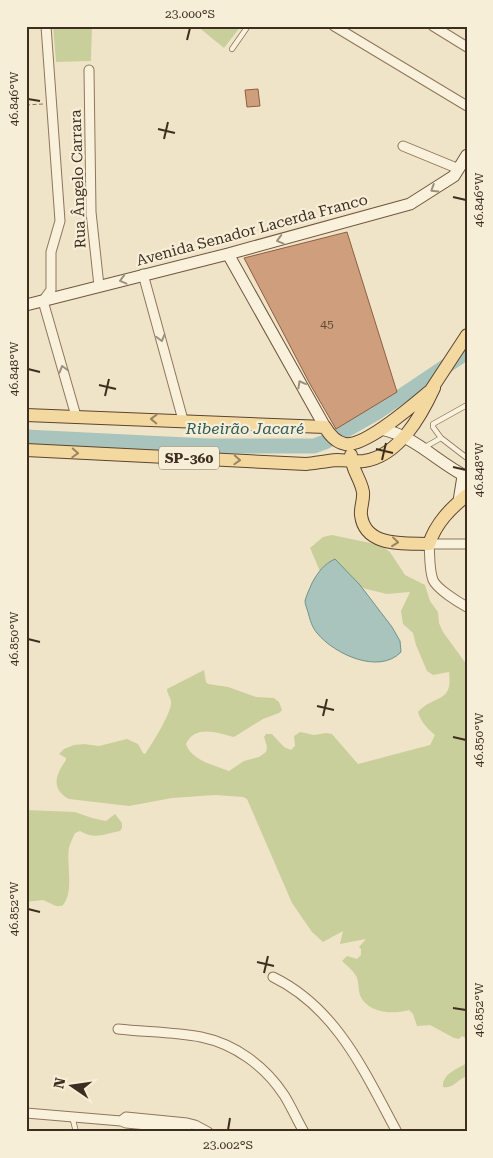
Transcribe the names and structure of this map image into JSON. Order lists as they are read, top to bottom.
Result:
{
  "streets": {
    "main road": ["Avenida Senador Lacerda Franco", "SP-360"],
    "street": ["Rua Ângelo Carrara"]
  },
  "crossings": [
    ["Rua Ângelo Carrara", "Avenida Senador Lacerda Franco"]
  ],
  "one_way": ["Avenida Senador Lacerda Franco"],
  "water": ["Ribeirão Jacaré"],
  "house_numbers": ["45"],
  "north": "left",
  "coordinates": [
    "23.000°S",
    "46.846°W",
    "46.848°W",
    "46.850°W",
    "46.852°W",
    "23.002°S"
  ]
}
